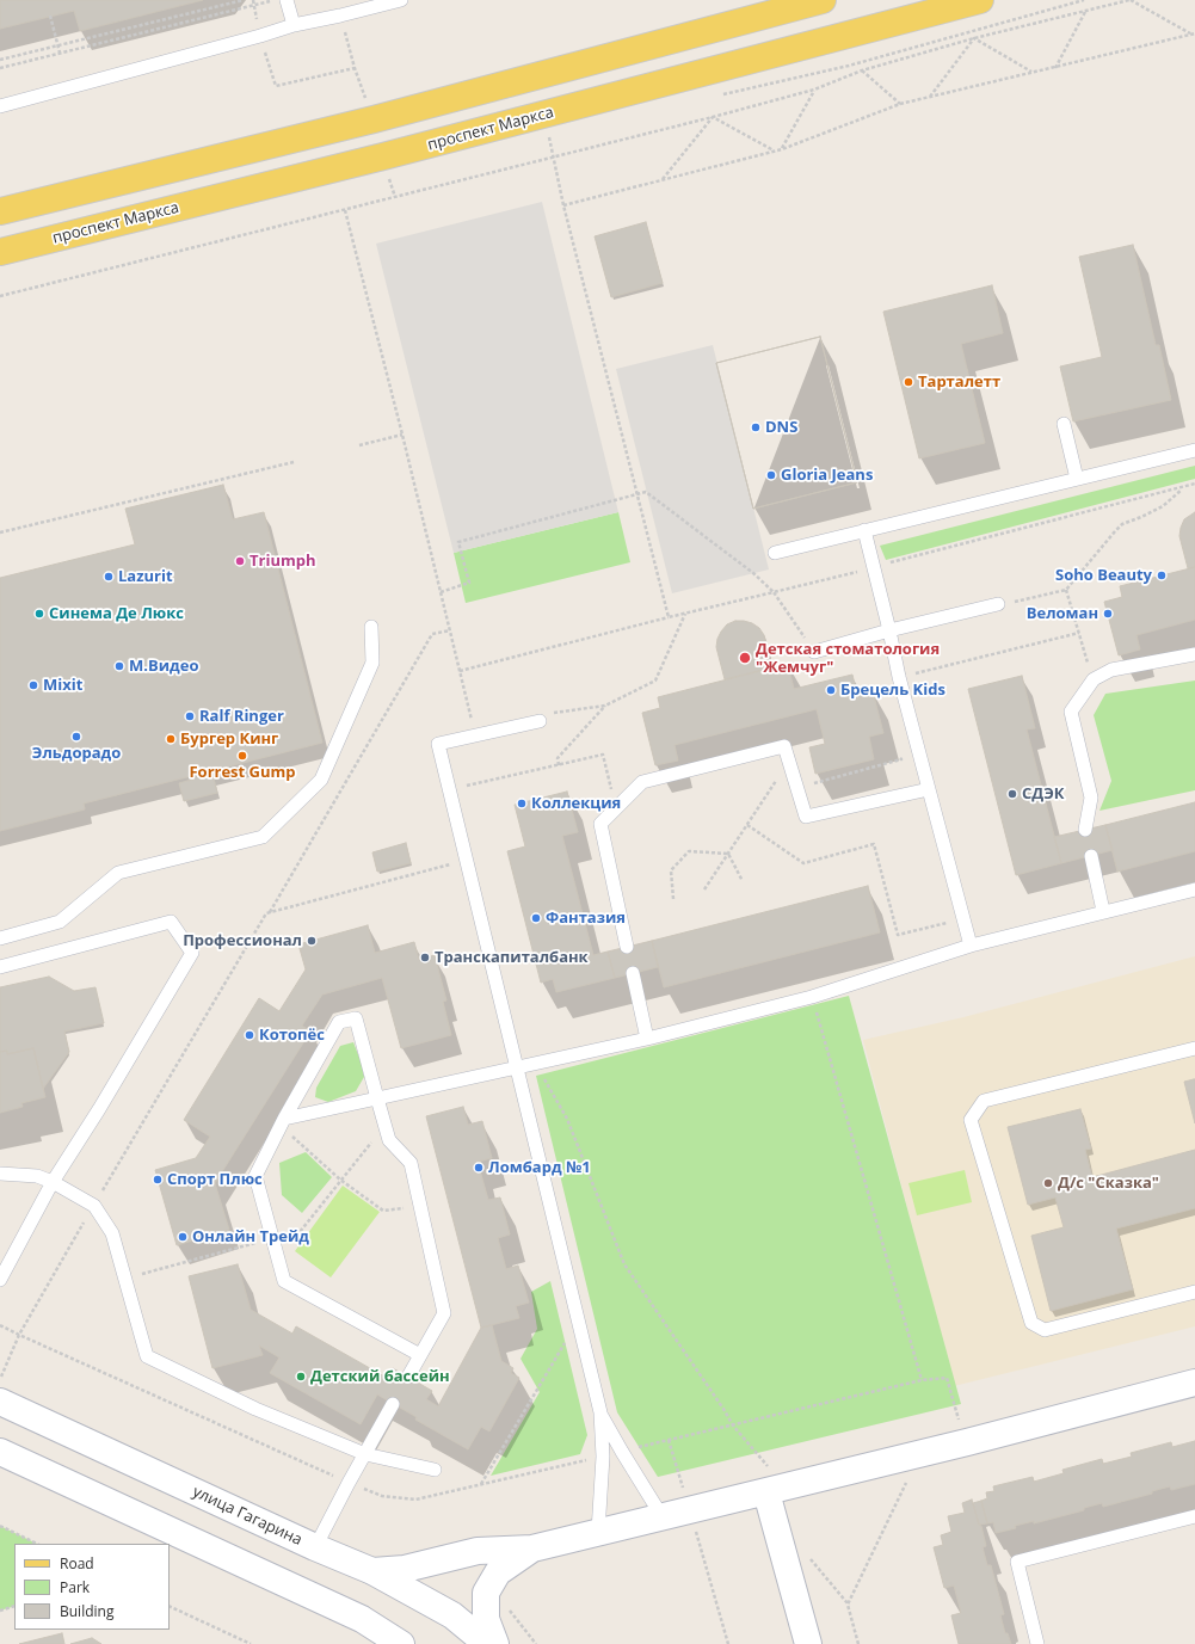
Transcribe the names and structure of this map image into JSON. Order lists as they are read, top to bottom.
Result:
{
  "streets": {
    "main road": ["проспект Маркса"],
    "street": ["улица Гагарина"]
  },
  "places": [
    "Тарталетт",
    "DNS",
    "Gloria Jeans",
    "Triumph",
    "Soho Beauty",
    "Lazurit",
    "Синема Де Люкс",
    "Веломан",
    "Детская стоматология \"Жемчуг\"",
    "М.Видео",
    "Mixit",
    "Брецель Kids",
    "Ralf Ringer",
    "Эльдорадо",
    "Бургер Кинг",
    "Forrest Gump",
    "СДЭК",
    "Коллекция",
    "Фантазия",
    "Профессионал",
    "Транскапиталбанк",
    "Котопёс",
    "Ломбард №1",
    "Спорт Плюс",
    "Д/с \"Сказка\"",
    "Онлайн Трейд",
    "Детский бассейн"
  ],
  "legend": ["Road", "Park", "Building"]
}
